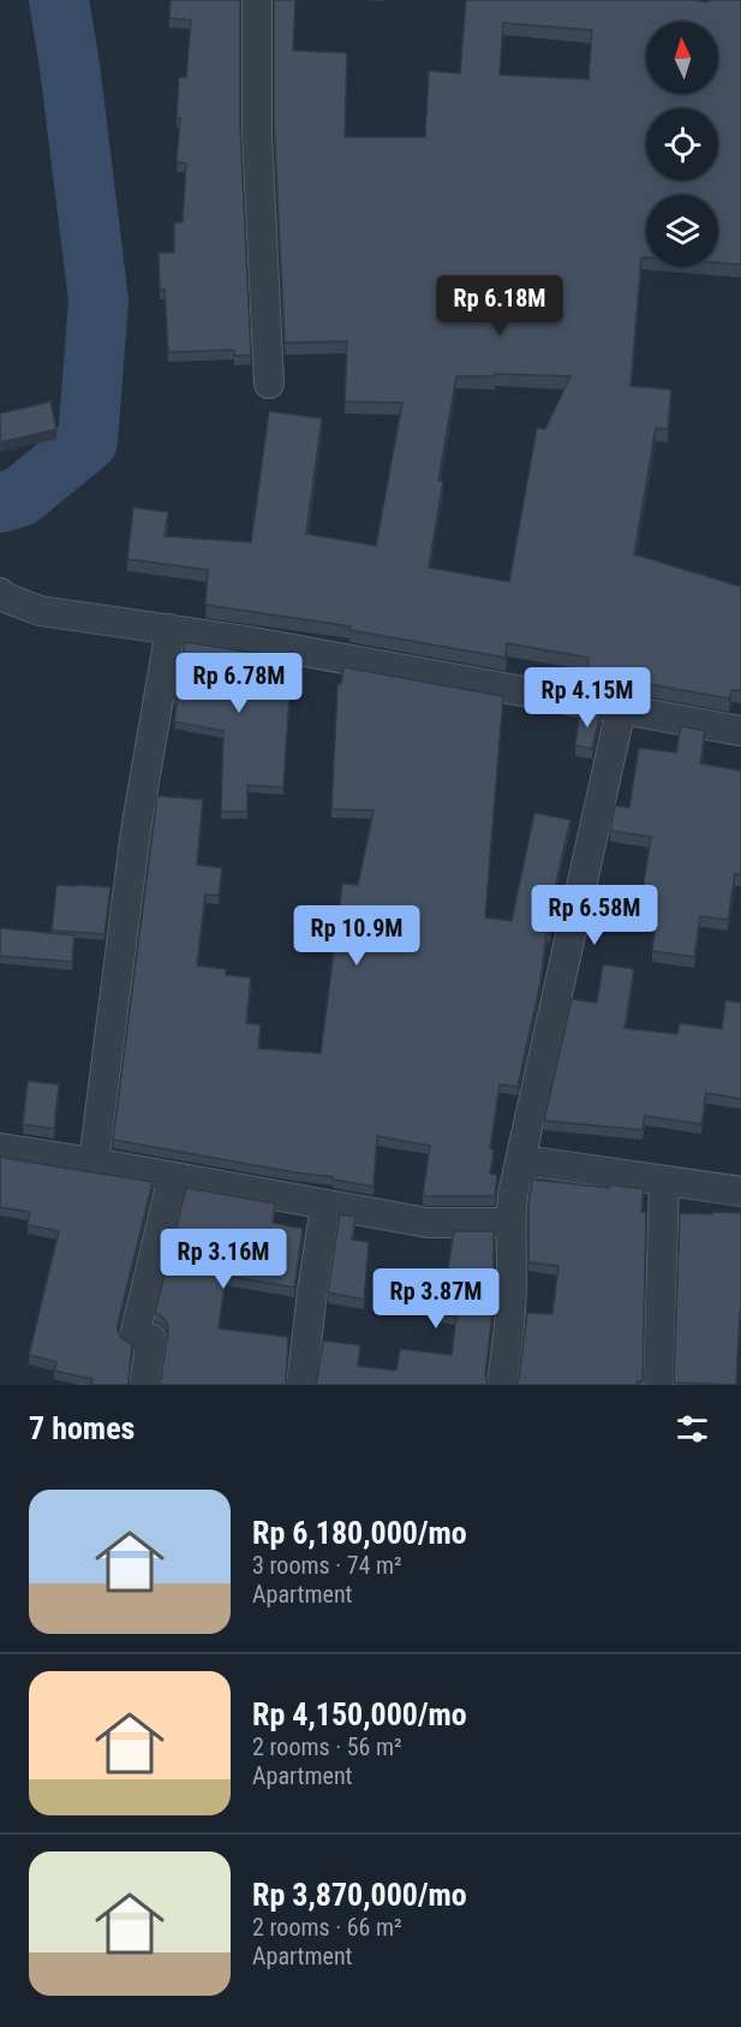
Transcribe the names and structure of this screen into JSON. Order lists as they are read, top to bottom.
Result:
{
  "north": "top",
  "page": {
    "price": [
      "Rp 6.18M",
      "Rp 6.78M",
      "Rp 4.15M",
      "Rp 6.58M",
      "Rp 10.9M",
      "Rp 3.16M",
      "Rp 3.87M"
    ],
    "heading": "7 homes",
    "list": [
      {
        "name": "Rp 6,180,000/mo",
        "note": "3 rooms · 74 m² · Apartment"
      },
      {
        "name": "Rp 4,150,000/mo",
        "note": "2 rooms · 56 m² · Apartment"
      },
      {
        "name": "Rp 3,870,000/mo",
        "note": "2 rooms · 66 m² · Apartment"
      }
    ]
  }
}
